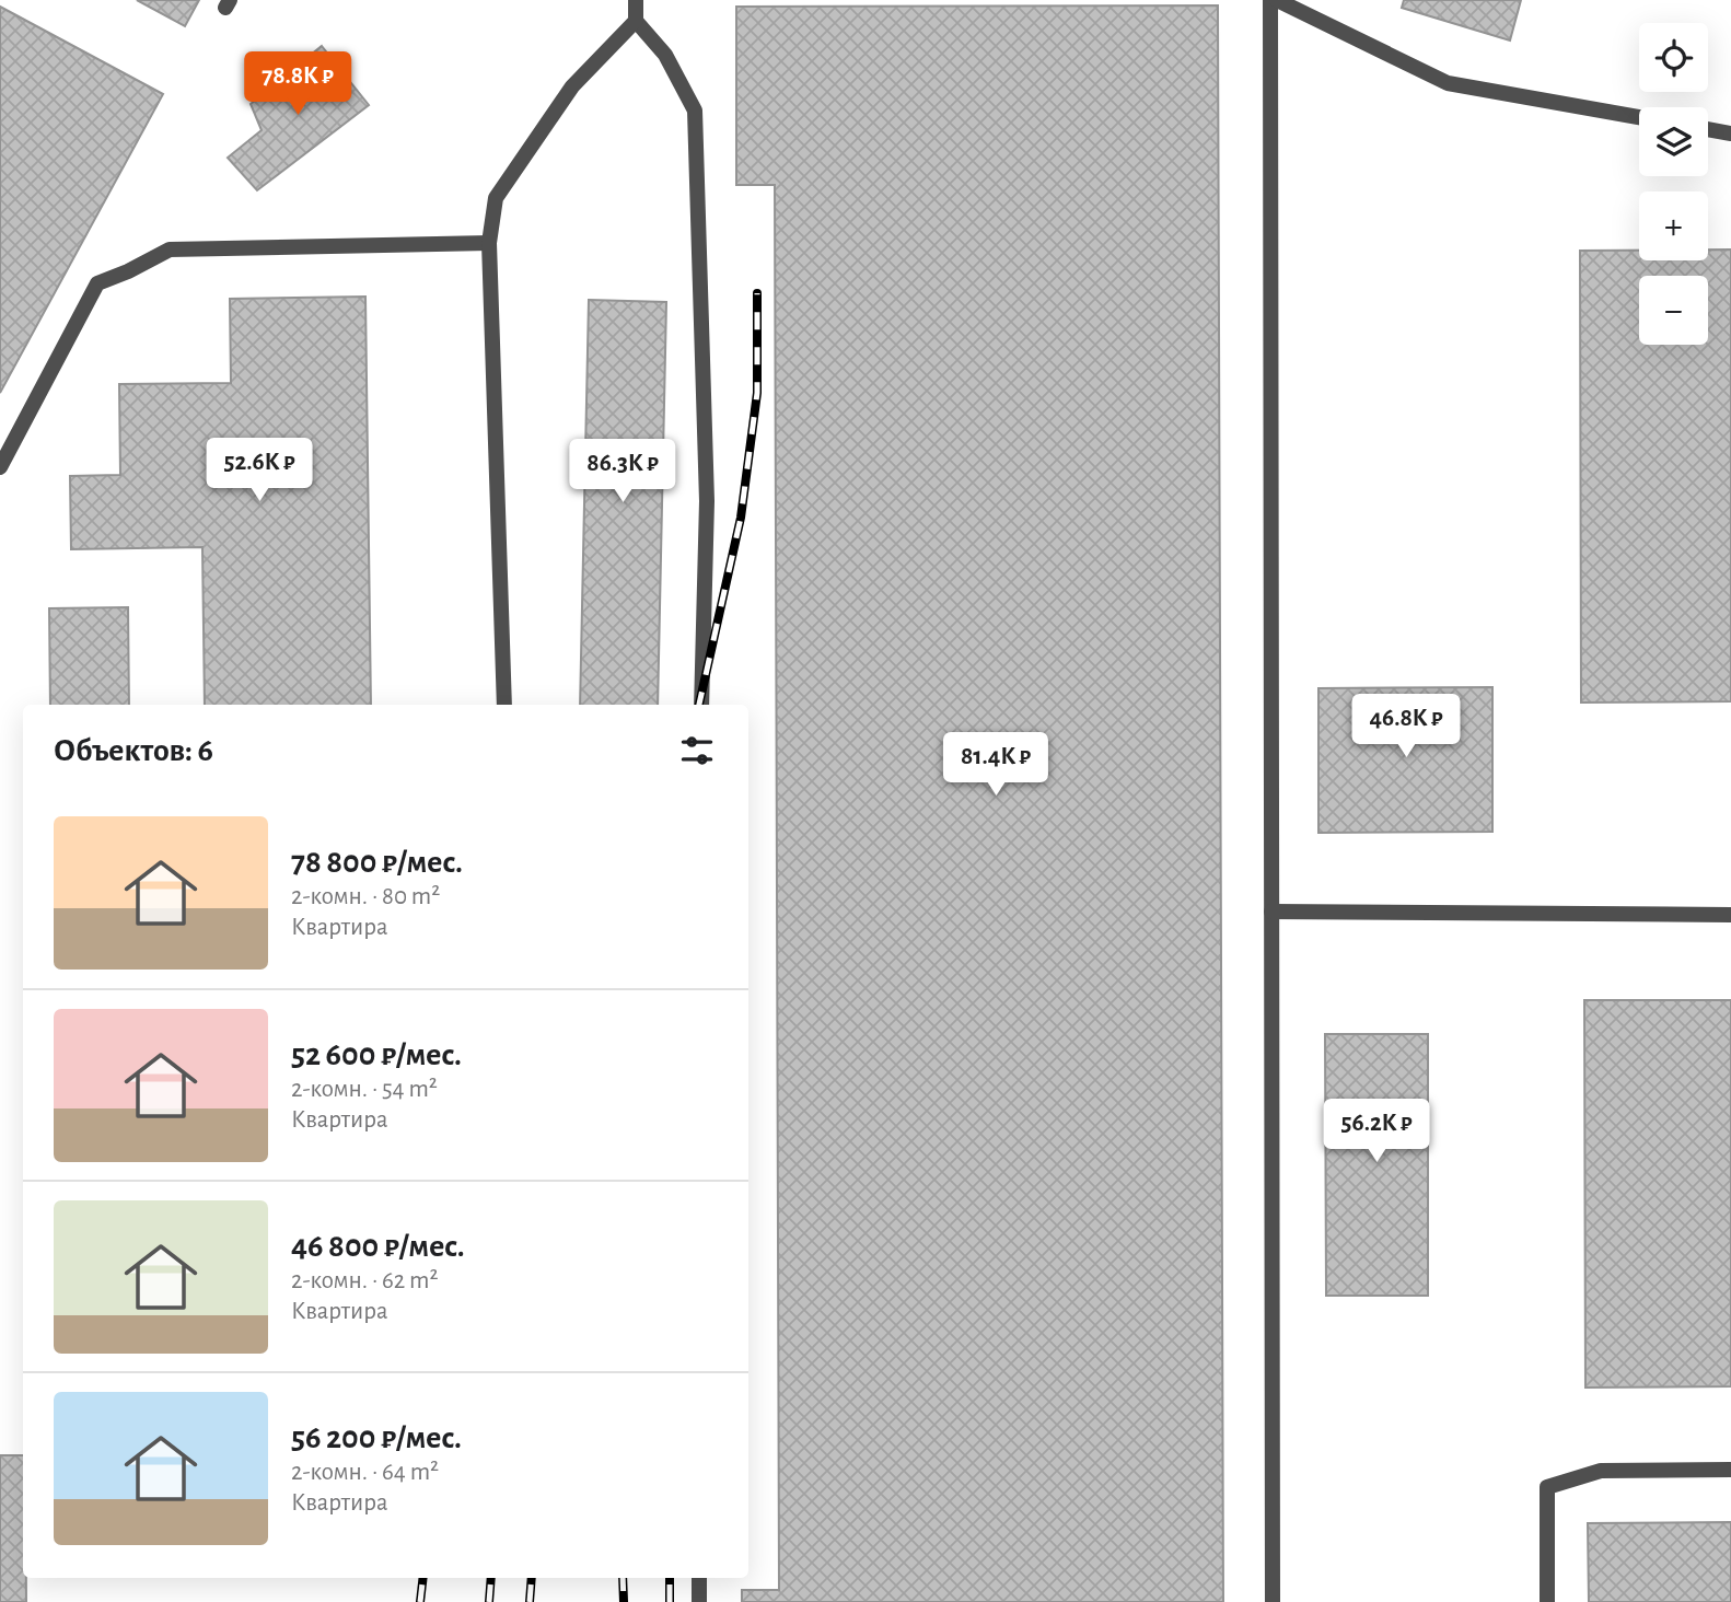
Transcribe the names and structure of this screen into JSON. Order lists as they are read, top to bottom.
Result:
{
  "page": {
    "map_buttons": ["+", "−"],
    "price": [
      "78.8K ₽",
      "52.6K ₽",
      "86.3K ₽",
      "46.8K ₽",
      "81.4K ₽",
      "56.2K ₽"
    ],
    "heading": "Объектов: 6",
    "list": [
      {
        "name": "78 800 ₽/мес.",
        "note": "2-комн. · 80 m² · Квартира"
      },
      {
        "name": "52 600 ₽/мес.",
        "note": "2-комн. · 54 m² · Квартира"
      },
      {
        "name": "46 800 ₽/мес.",
        "note": "2-комн. · 62 m² · Квартира"
      },
      {
        "name": "56 200 ₽/мес.",
        "note": "2-комн. · 64 m² · Квартира"
      }
    ]
  }
}
